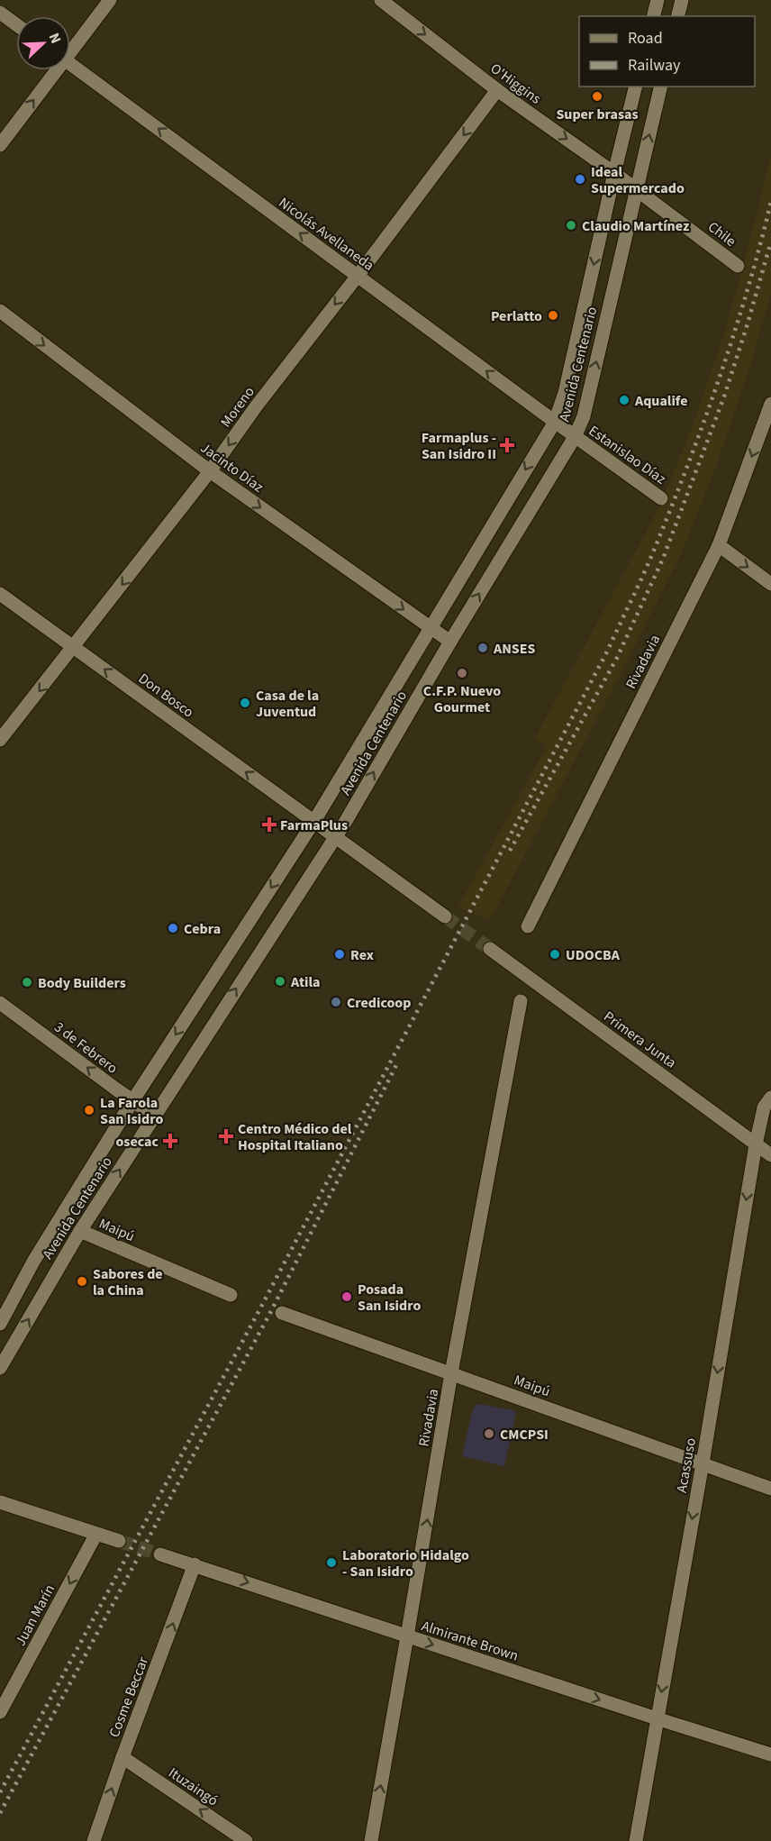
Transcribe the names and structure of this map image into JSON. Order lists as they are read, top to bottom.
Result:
{
  "streets": {
    "street": [
      "O'Higgins",
      "Nicolás Avellaneda",
      "Chile",
      "Avenida Centenario",
      "Moreno",
      "Estanislao Díaz",
      "Jacinto Díaz",
      "Rivadavia",
      "Don Bosco",
      "Primera Junta",
      "3 de Febrero",
      "Maipú",
      "Acassuso",
      "Juan Marín",
      "Almirante Brown",
      "Cosme Beccar",
      "Ituzaingó"
    ]
  },
  "crossings": [
    ["O'Higgins", "Chile"],
    ["O'Higgins", "Avenida Centenario"],
    ["O'Higgins", "Moreno"],
    ["Nicolás Avellaneda", "Avenida Centenario"],
    ["Nicolás Avellaneda", "Moreno"],
    ["Nicolás Avellaneda", "Estanislao Díaz"],
    ["Chile", "Avenida Centenario"],
    ["Avenida Centenario", "Estanislao Díaz"],
    ["Avenida Centenario", "Jacinto Díaz"],
    ["Avenida Centenario", "Don Bosco"],
    ["Avenida Centenario", "3 de Febrero"],
    ["Avenida Centenario", "Maipú"],
    ["Moreno", "Jacinto Díaz"],
    ["Moreno", "Don Bosco"],
    ["Rivadavia", "Maipú"],
    ["Rivadavia", "Almirante Brown"],
    ["Primera Junta", "Acassuso"],
    ["Maipú", "Acassuso"],
    ["Acassuso", "Almirante Brown"],
    ["Almirante Brown", "Cosme Beccar"],
    ["Cosme Beccar", "Ituzaingó"]
  ],
  "one_way": [
    "O'Higgins",
    "Nicolás Avellaneda",
    "Moreno",
    "Jacinto Díaz",
    "Don Bosco",
    "3 de Febrero",
    "Acassuso",
    "Juan Marín",
    "Almirante Brown",
    "Cosme Beccar",
    "Ituzaingó"
  ],
  "places": {
    "other": [
      "Super brasas",
      "Ideal Supermercado",
      "Claudio Martínez",
      "Perlatto",
      "Aqualife",
      "ANSES",
      "C.F.P. Nuevo Gourmet",
      "Casa de la Juventud",
      "Cebra",
      "Rex",
      "UDOCBA",
      "Atila",
      "Body Builders",
      "Credicoop",
      "La Farola San Isidro",
      "Sabores de la China",
      "Posada San Isidro",
      "CMCPSI",
      "Laboratorio Hidalgo - San Isidro"
    ],
    "health": [
      "Farmaplus - San Isidro II",
      "FarmaPlus",
      "Centro Médico del Hospital Italiano",
      "osecac"
    ]
  },
  "legend": ["Road", "Railway"],
  "north": "top right"
}
